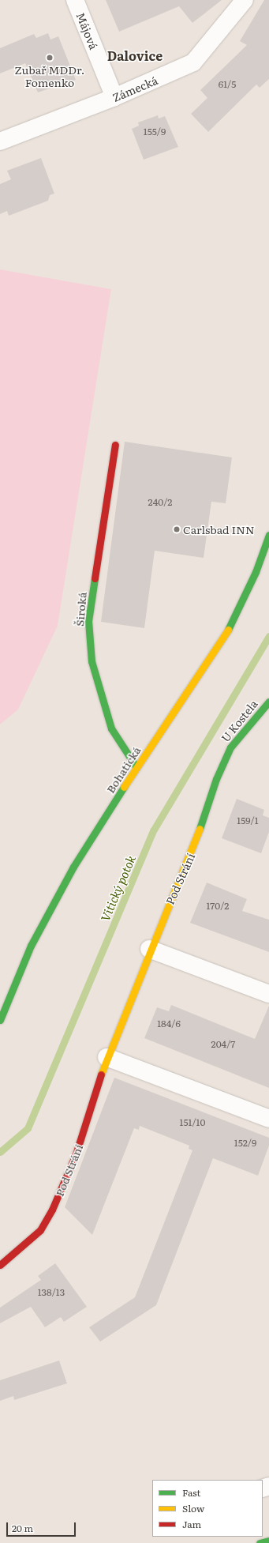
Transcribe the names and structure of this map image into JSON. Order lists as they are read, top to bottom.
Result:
{
  "streets": {
    "main road": [
      "Široká",
      "U Kostela",
      "Bohatická",
      "Pod Strání"
    ],
    "street": ["Májová", "Zámecká"]
  },
  "crossings": [
    ["Májová", "Zámecká"],
    ["Široká", "Bohatická"],
    ["U Kostela", "Pod Strání"]
  ],
  "districts": ["Dalovice"],
  "water": ["Vitický potok"],
  "places": ["Zubař MDDr. Fomenko", "Carlsbad INN"],
  "house_numbers": [
    "61/5",
    "155/9",
    "240/2",
    "159/1",
    "170/2",
    "184/6",
    "204/7",
    "151/10",
    "152/9",
    "138/13"
  ],
  "legend": ["Fast", "Slow", "Jam"],
  "scale_bar": "20 m"
}
